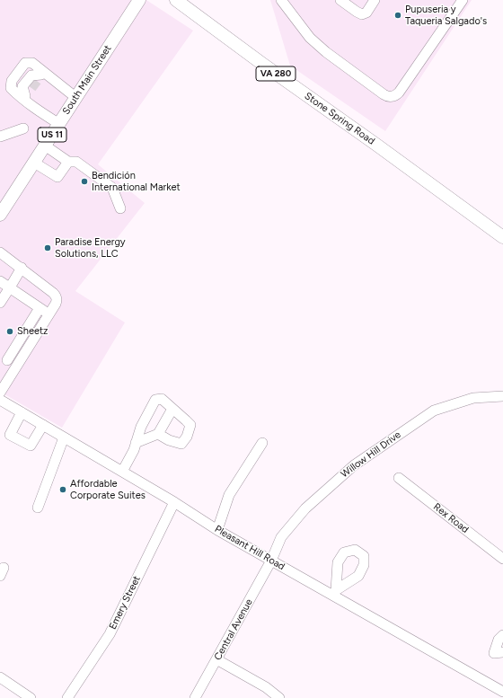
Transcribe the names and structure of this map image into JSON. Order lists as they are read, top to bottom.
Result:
{
  "streets": {
    "main road": [
      "VA 280",
      "South Main Street",
      "Stone Spring Road",
      "US 11"
    ],
    "street": [
      "Willow Hill Drive",
      "Rex Road",
      "Pleasant Hill Road",
      "Emery Street",
      "Central Avenue"
    ]
  },
  "crossings": [
    ["Willow Hill Drive", "Pleasant Hill Road"],
    ["Willow Hill Drive", "Central Avenue"],
    ["Pleasant Hill Road", "Emery Street"],
    ["Pleasant Hill Road", "Central Avenue"]
  ],
  "places": [
    "Pupuseria y Taqueria Salgado's",
    "Bendición International Market",
    "Paradise Energy Solutions, LLC",
    "Sheetz",
    "Affordable Corporate Suites"
  ]
}
